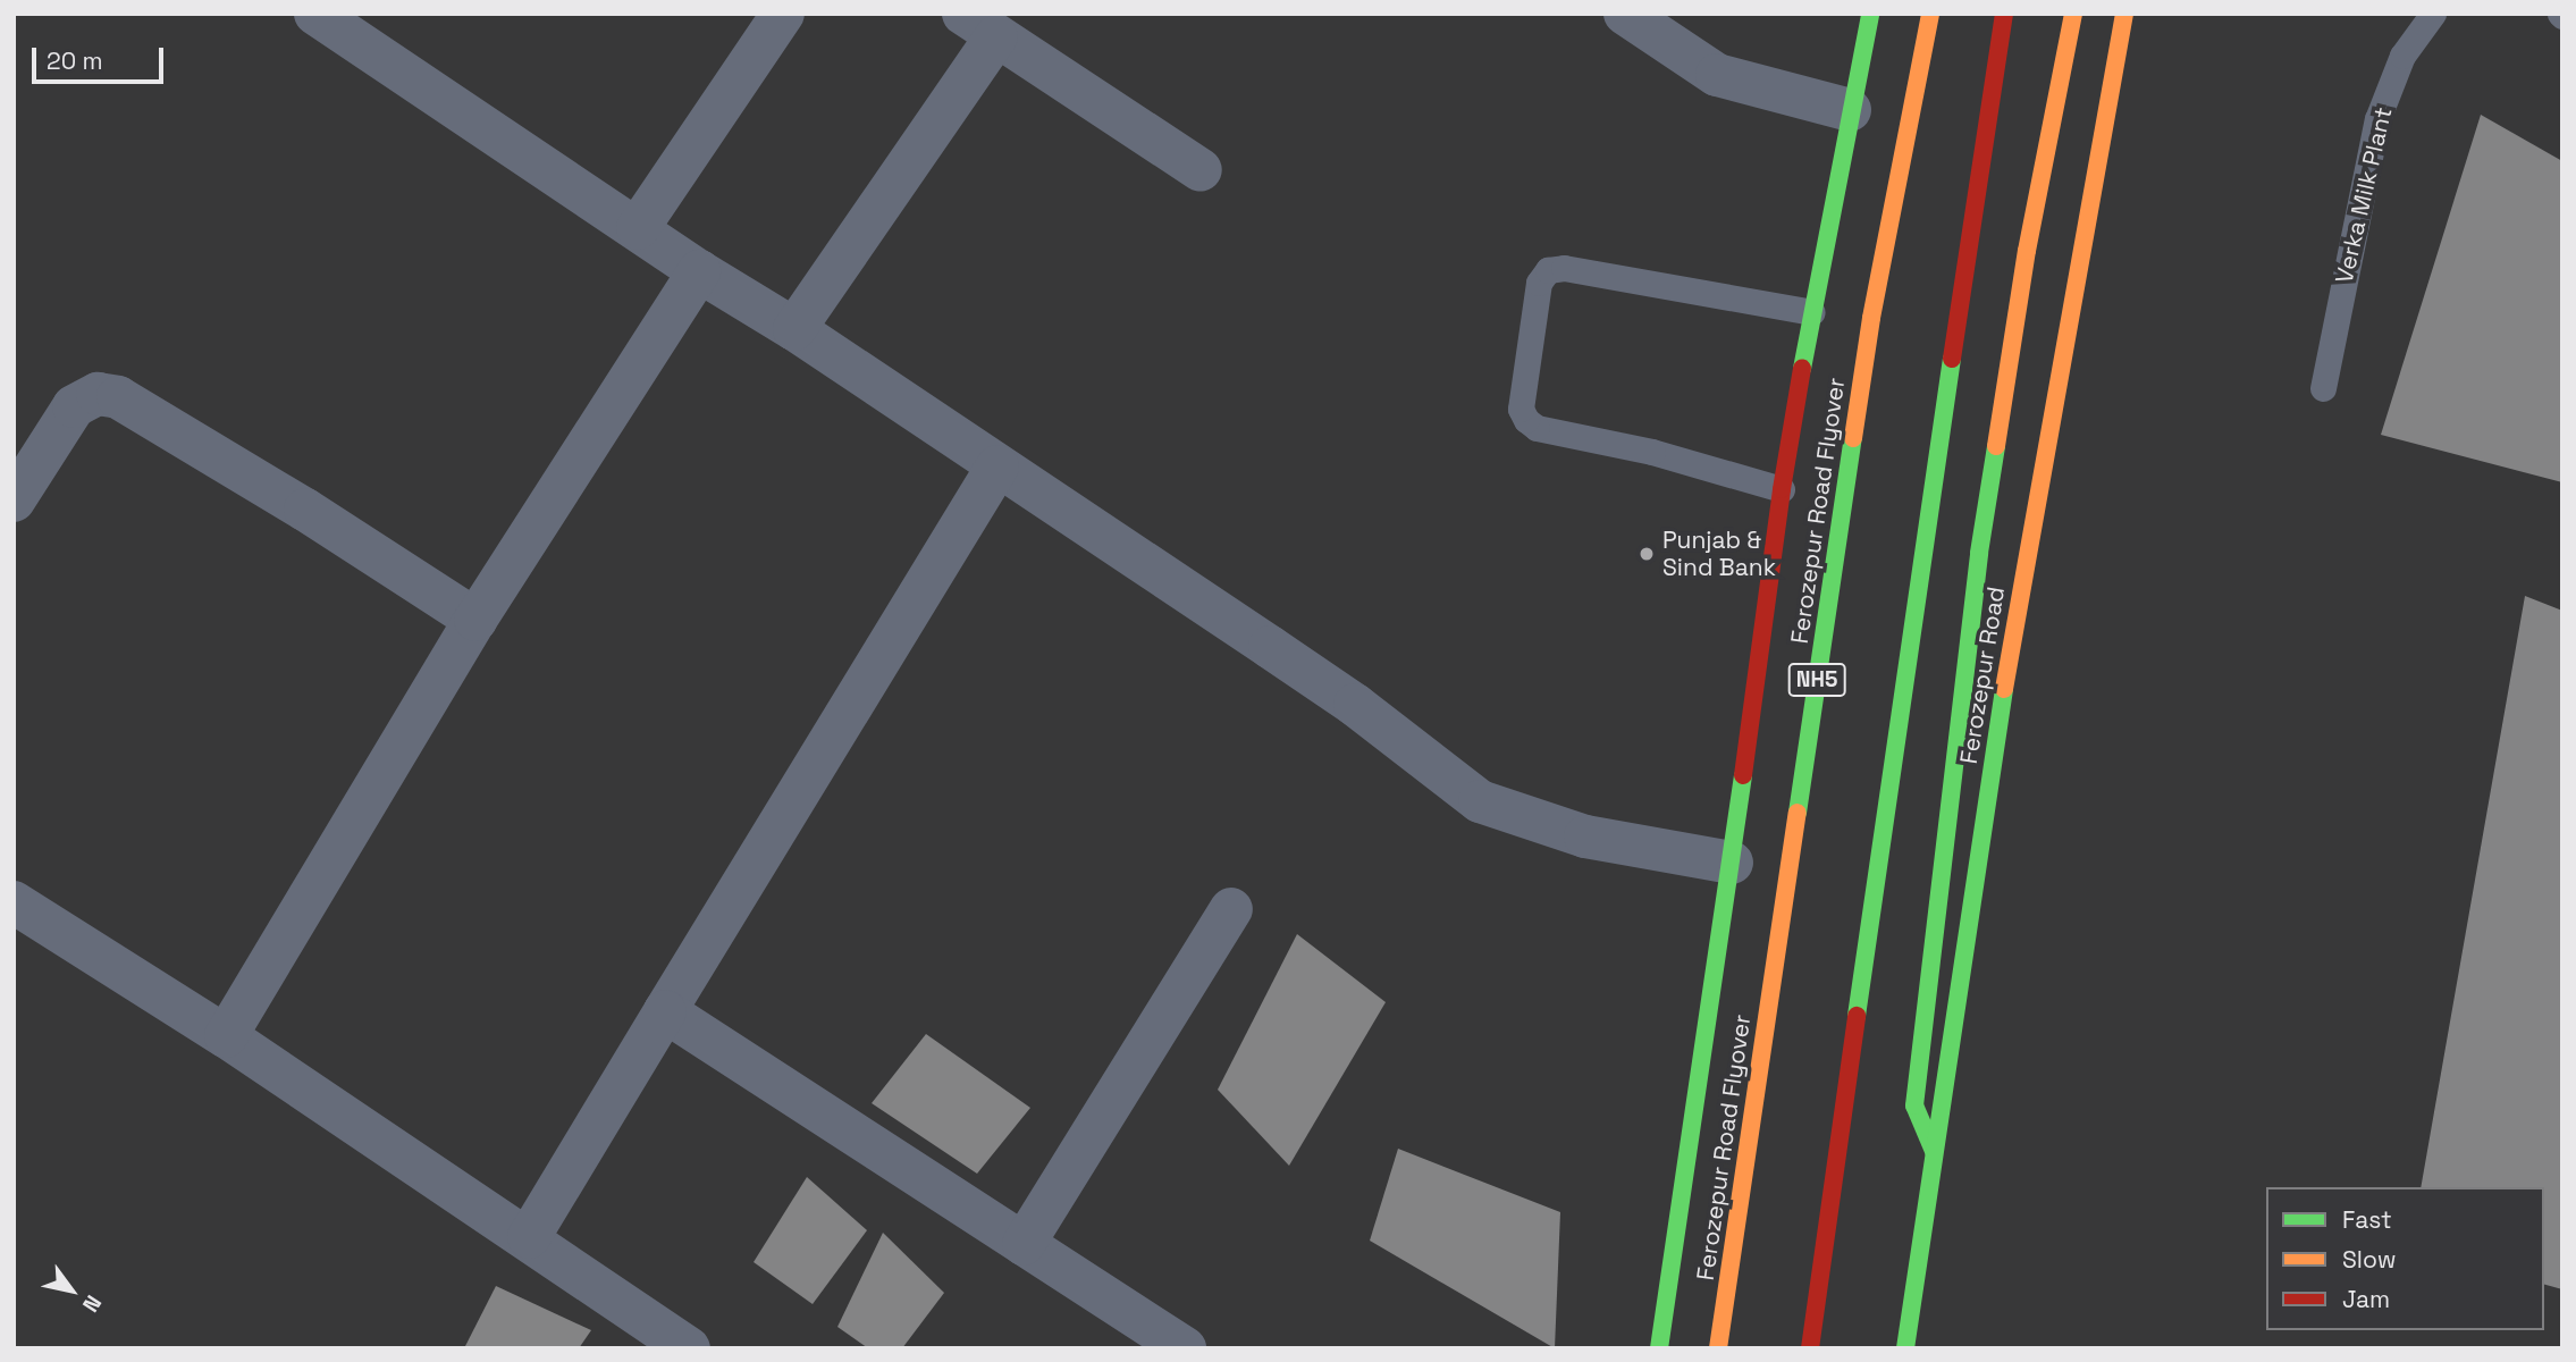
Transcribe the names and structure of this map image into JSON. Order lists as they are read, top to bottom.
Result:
{
  "streets": {
    "main road": ["Ferozepur Road Flyover", "Ferozepur Road", "NH5"],
    "lane": ["Verka Milk Plant"]
  },
  "places": ["Punjab & Sind Bank"],
  "legend": ["Fast", "Slow", "Jam"],
  "scale_bar": "20 m",
  "north": "bottom right"
}
